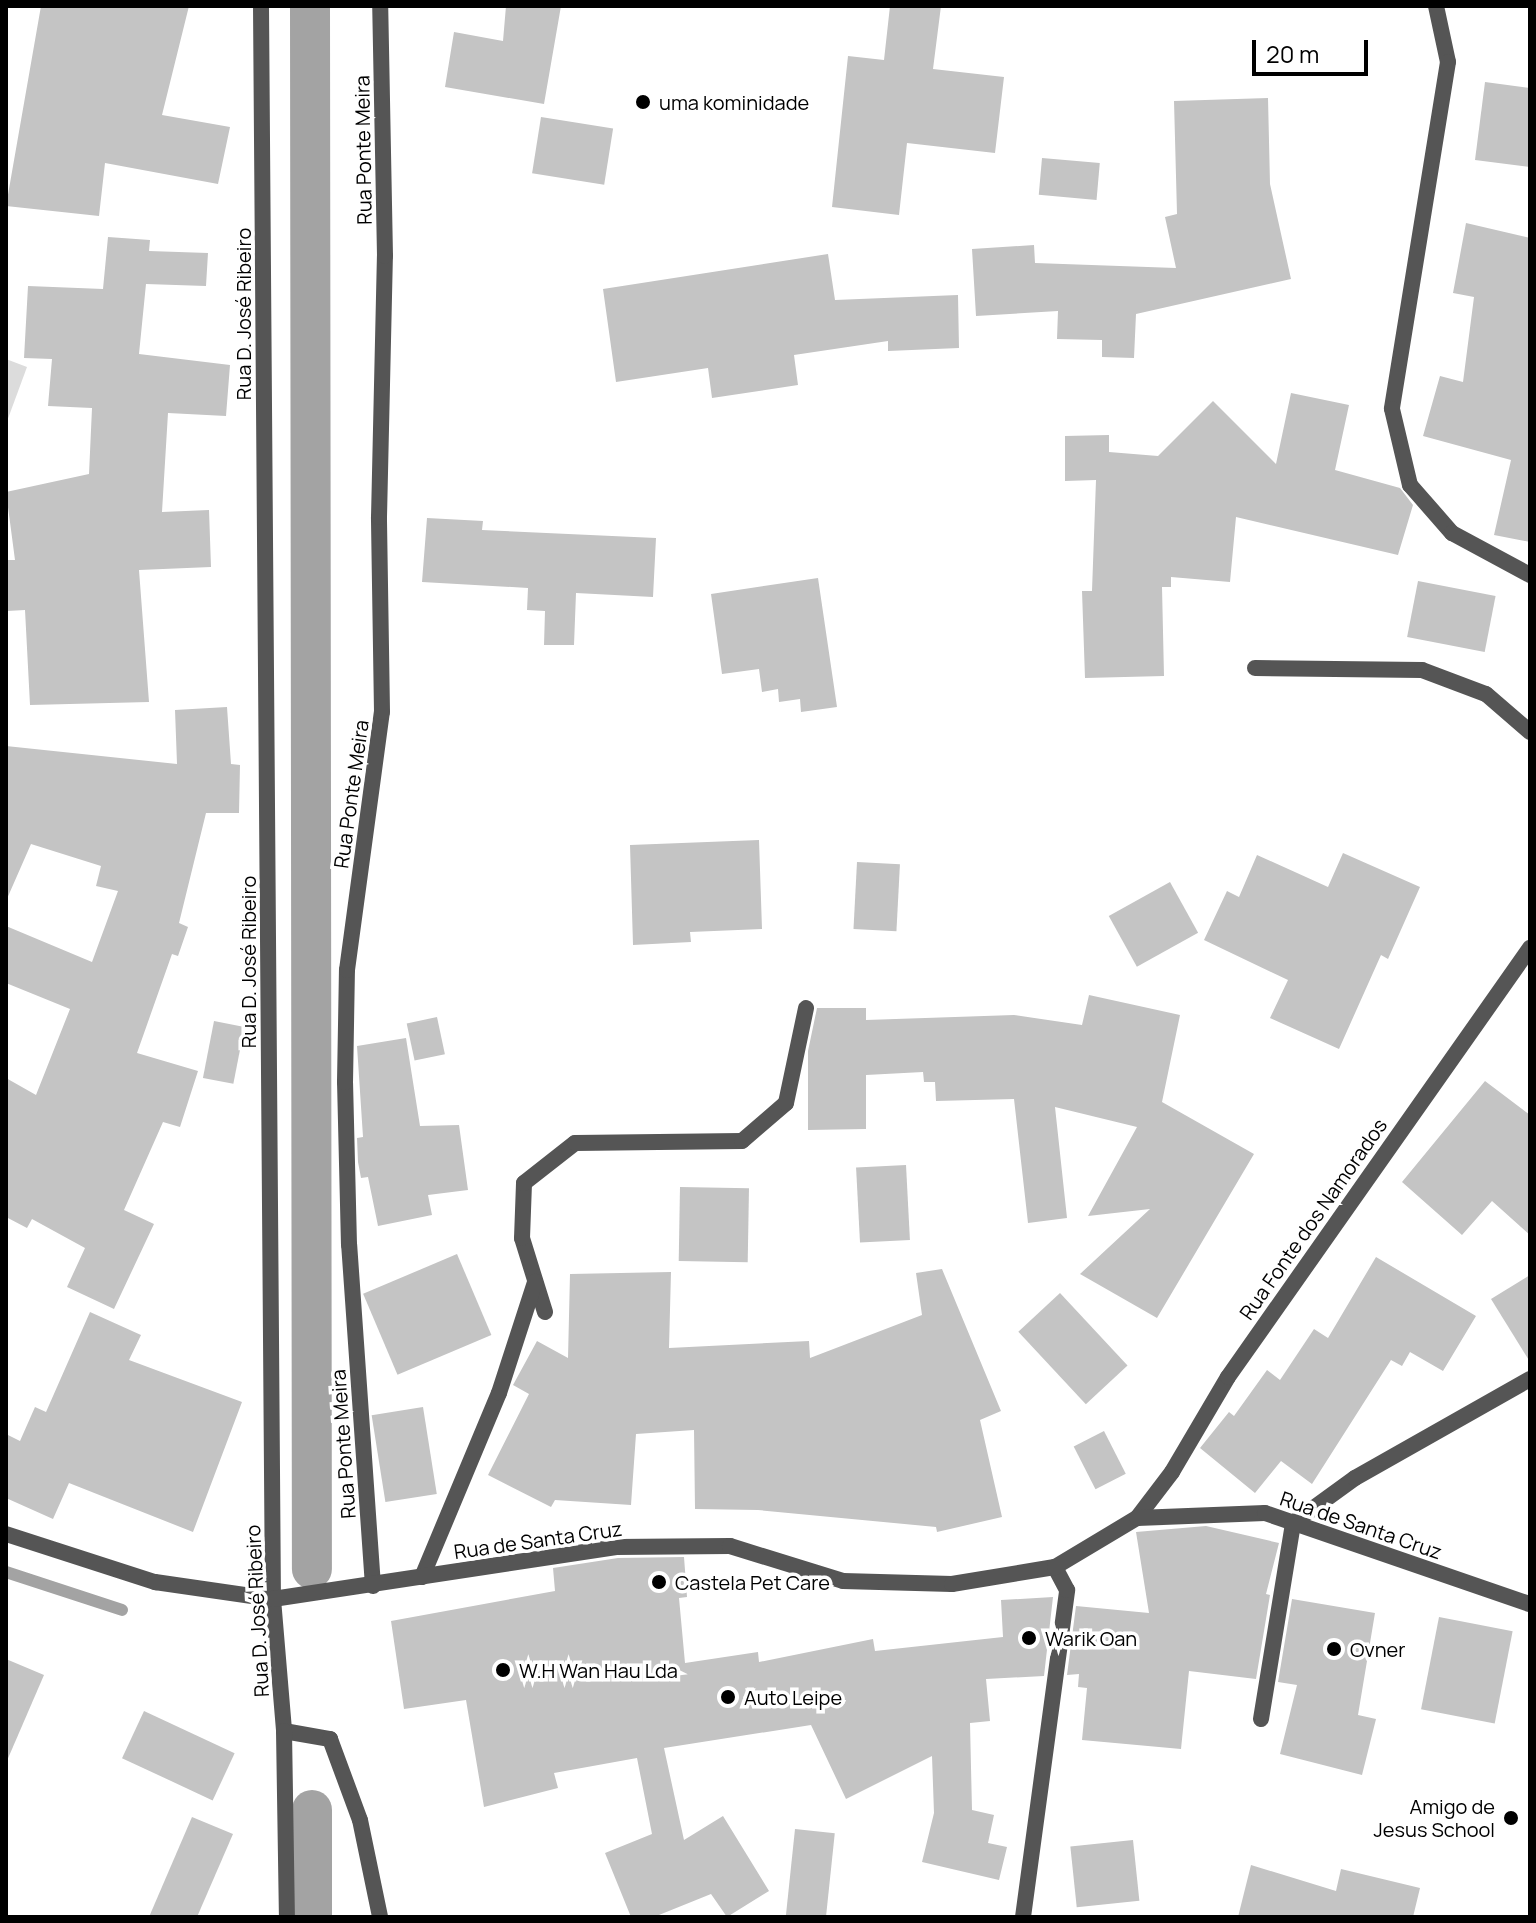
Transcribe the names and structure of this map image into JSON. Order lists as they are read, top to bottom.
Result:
{
  "streets": {
    "street": [
      "Rua Ponte Meira",
      "Rua D. José Ribeiro",
      "Rua Fonte dos Namorados",
      "Rua de Santa Cruz"
    ]
  },
  "crossings": [
    ["Rua Ponte Meira", "Rua de Santa Cruz"],
    ["Rua D. José Ribeiro", "Rua de Santa Cruz"],
    ["Rua Fonte dos Namorados", "Rua de Santa Cruz"]
  ],
  "places": [
    "uma kominidade",
    "Castela Pet Care",
    "Warik Oan",
    "Ovner",
    "W.H Wan Hau Lda",
    "Auto Leipe",
    "Amigo de Jesus School"
  ],
  "scale_bar": "20 m"
}
